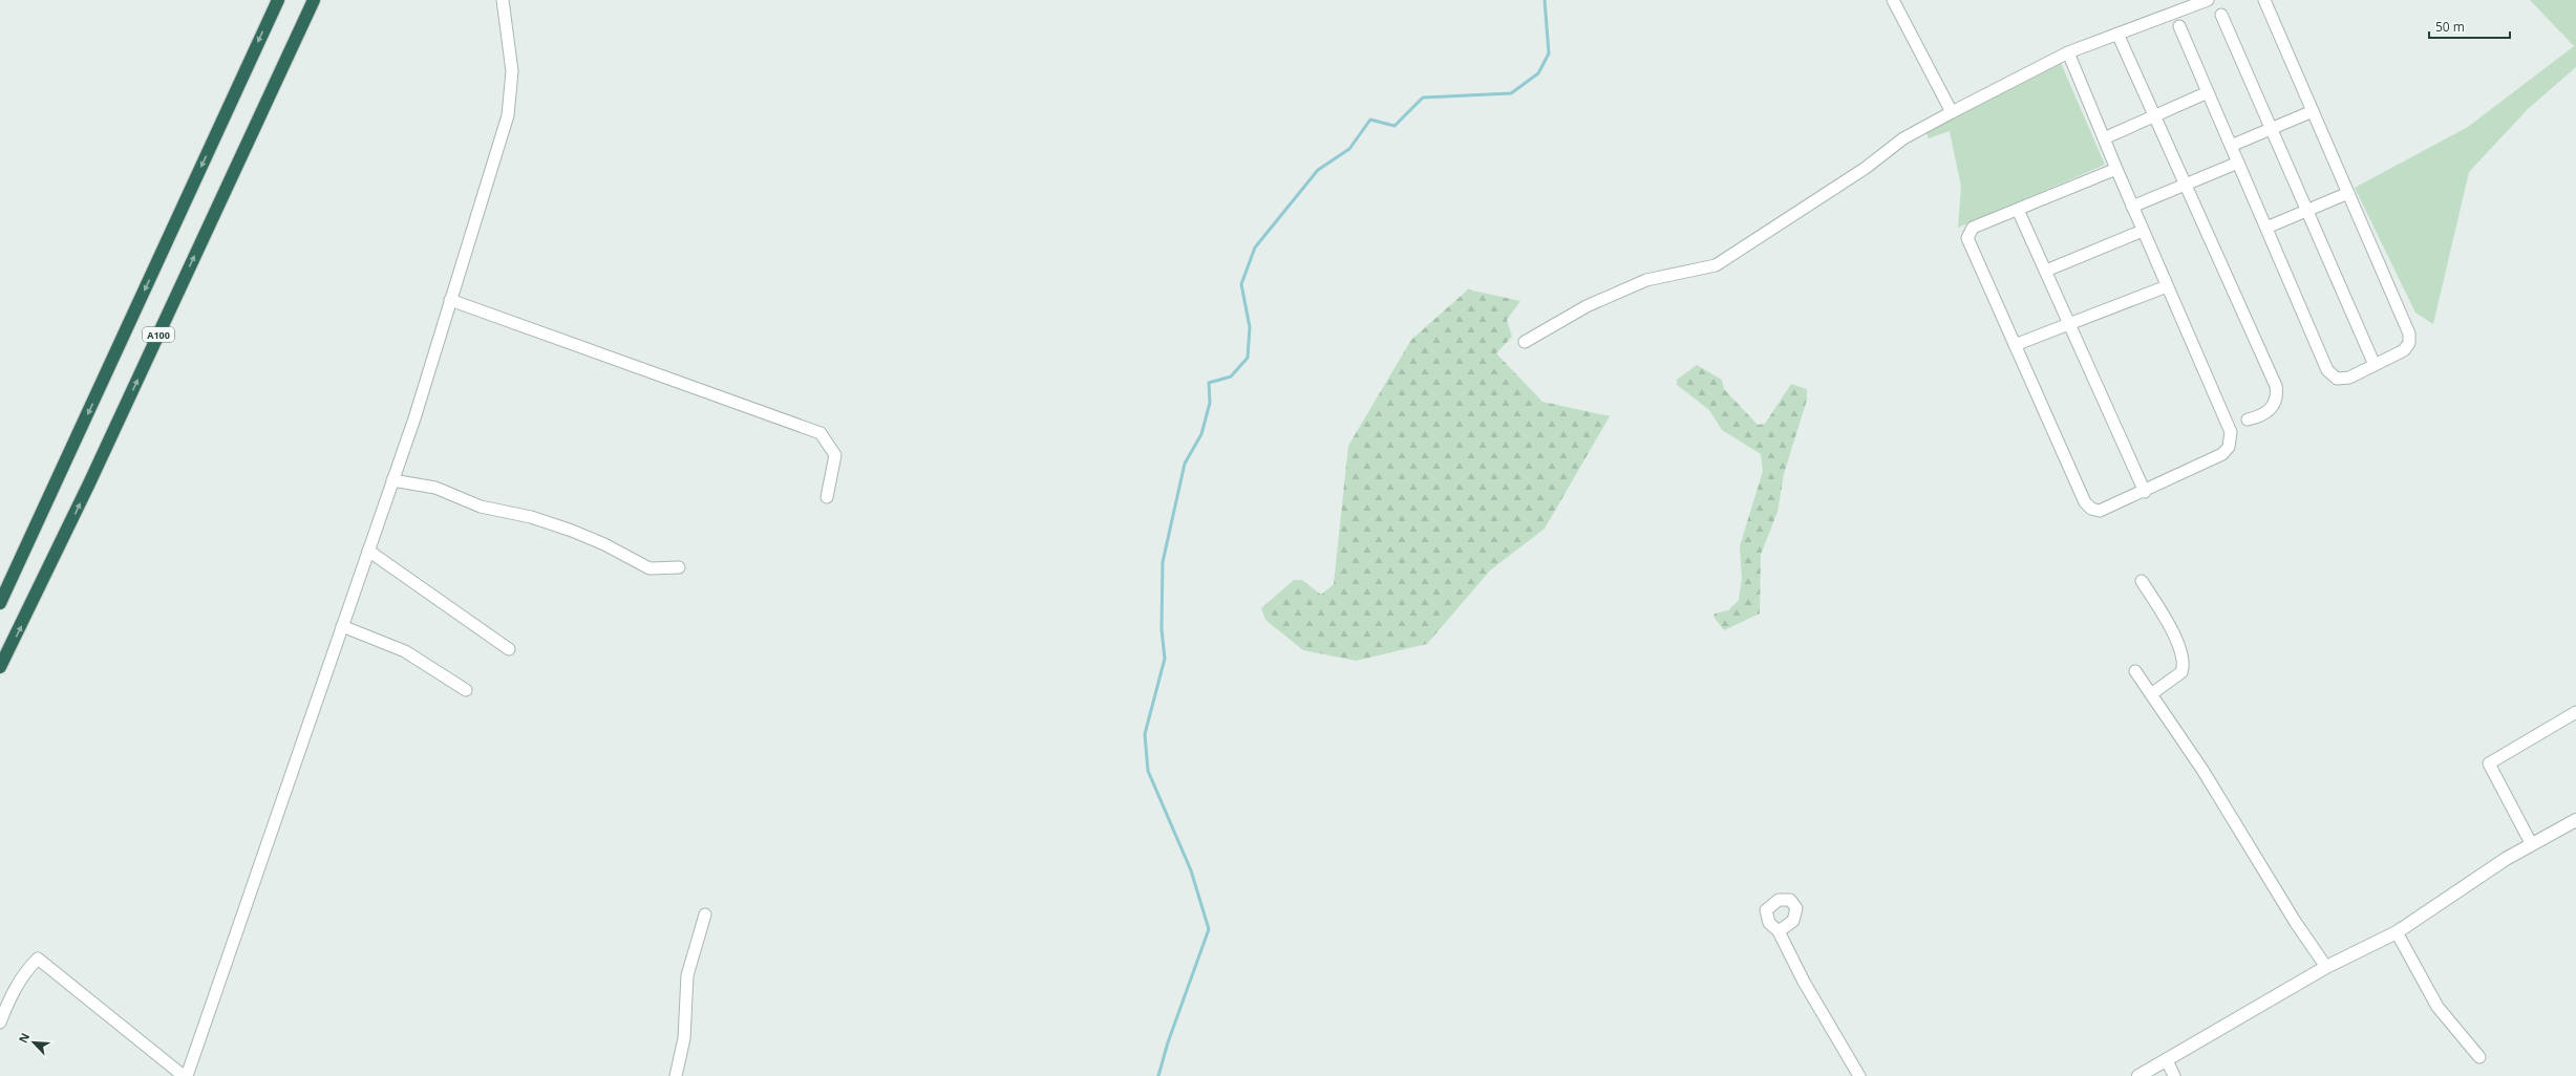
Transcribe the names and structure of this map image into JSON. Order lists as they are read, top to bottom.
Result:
{
  "streets": {
    "highway": ["A100"]
  },
  "scale_bar": "50 m",
  "north": "top left"
}
